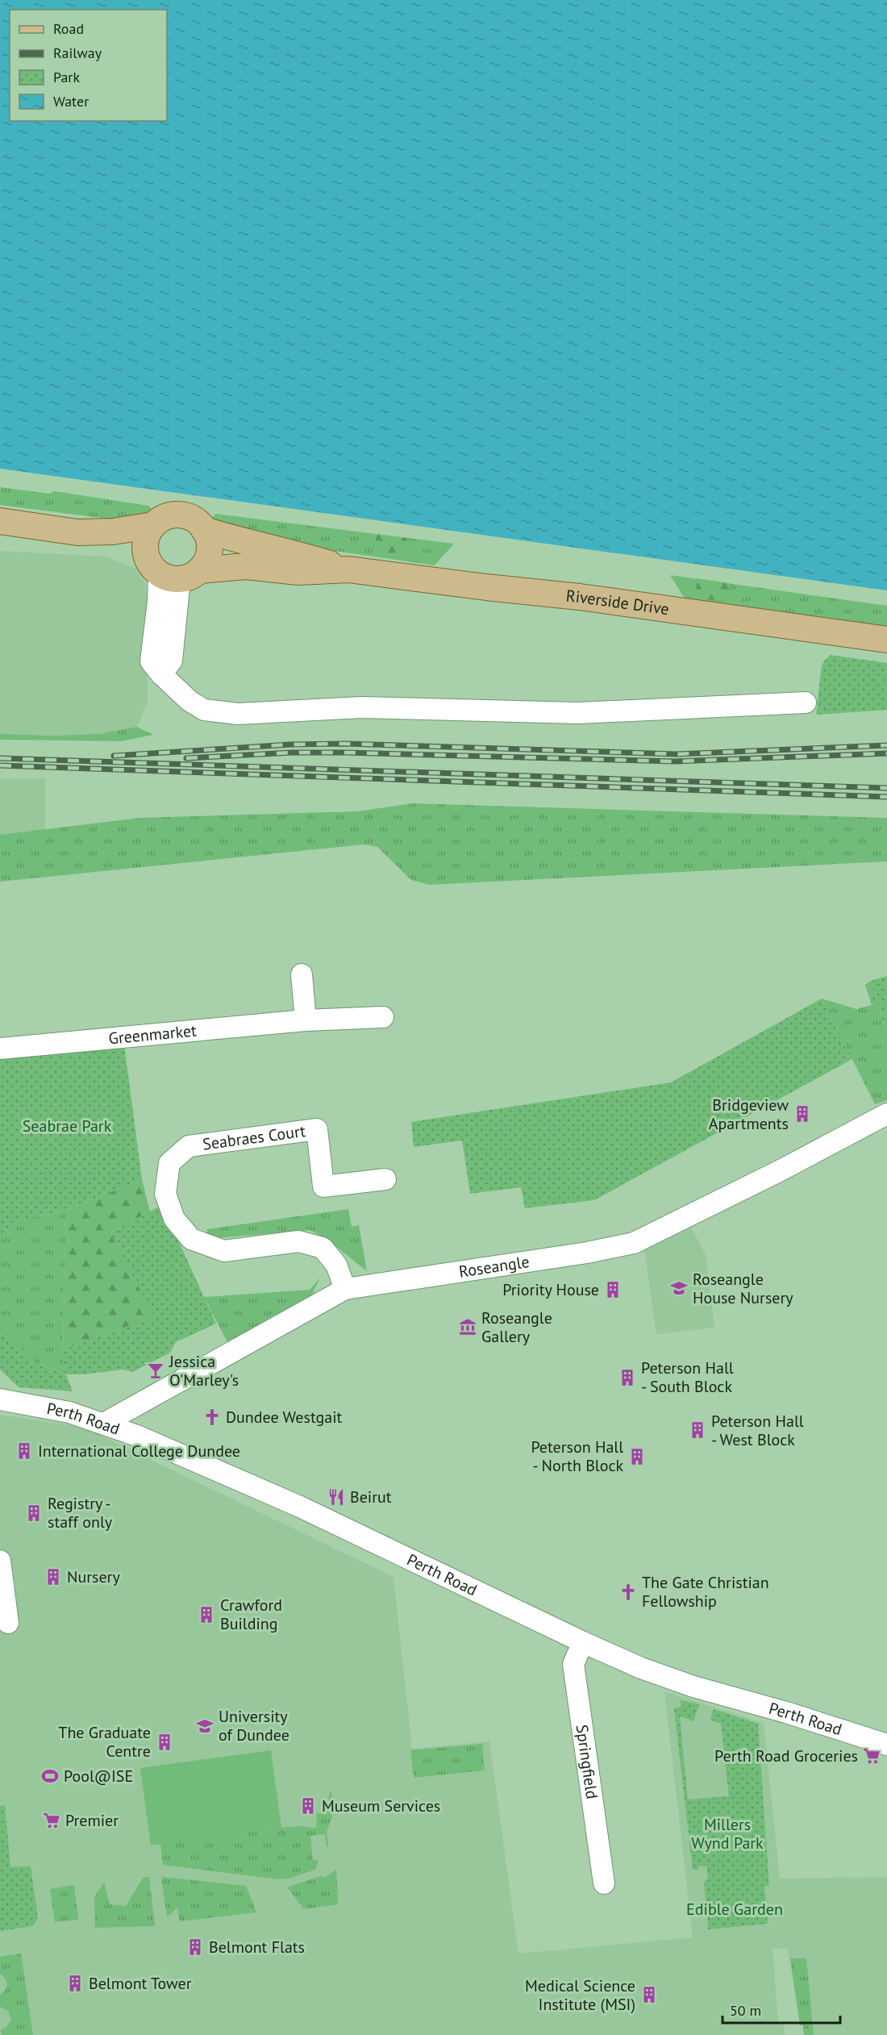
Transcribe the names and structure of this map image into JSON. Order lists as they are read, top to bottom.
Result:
{
  "streets": {
    "main road": ["Riverside Drive"],
    "street": [
      "Greenmarket",
      "Seabraes Court",
      "Roseangle",
      "Perth Road",
      "Springfield"
    ]
  },
  "crossings": [
    ["Seabraes Court", "Roseangle"],
    ["Roseangle", "Perth Road"],
    ["Perth Road", "Springfield"]
  ],
  "parks": ["Seabrae Park", "Millers Wynd Park", "Edible Garden"],
  "places": {
    "building": [
      "Bridgeview Apartments",
      "Priority House",
      "Peterson Hall - South Block",
      "Peterson Hall - West Block",
      "International College Dundee",
      "Peterson Hall - North Block",
      "Registry - staff only",
      "Nursery",
      "Crawford Building",
      "The Graduate Centre",
      "Museum Services",
      "Belmont Flats",
      "Belmont Tower",
      "Medical Science Institute (MSI)"
    ],
    "school or university": ["Roseangle House Nursery", "University of Dundee"],
    "museum": ["Roseangle Gallery"],
    "bar": ["Jessica O'Marley's"],
    "church": ["Dundee Westgait", "The Gate Christian Fellowship"],
    "restaurant": ["Beirut"],
    "supermarket": ["Perth Road Groceries", "Premier"],
    "sports": ["Pool@ISE"]
  },
  "legend": [
    "Road",
    "Railway",
    "Park",
    "Water"
  ],
  "scale_bar": "50 m"
}
